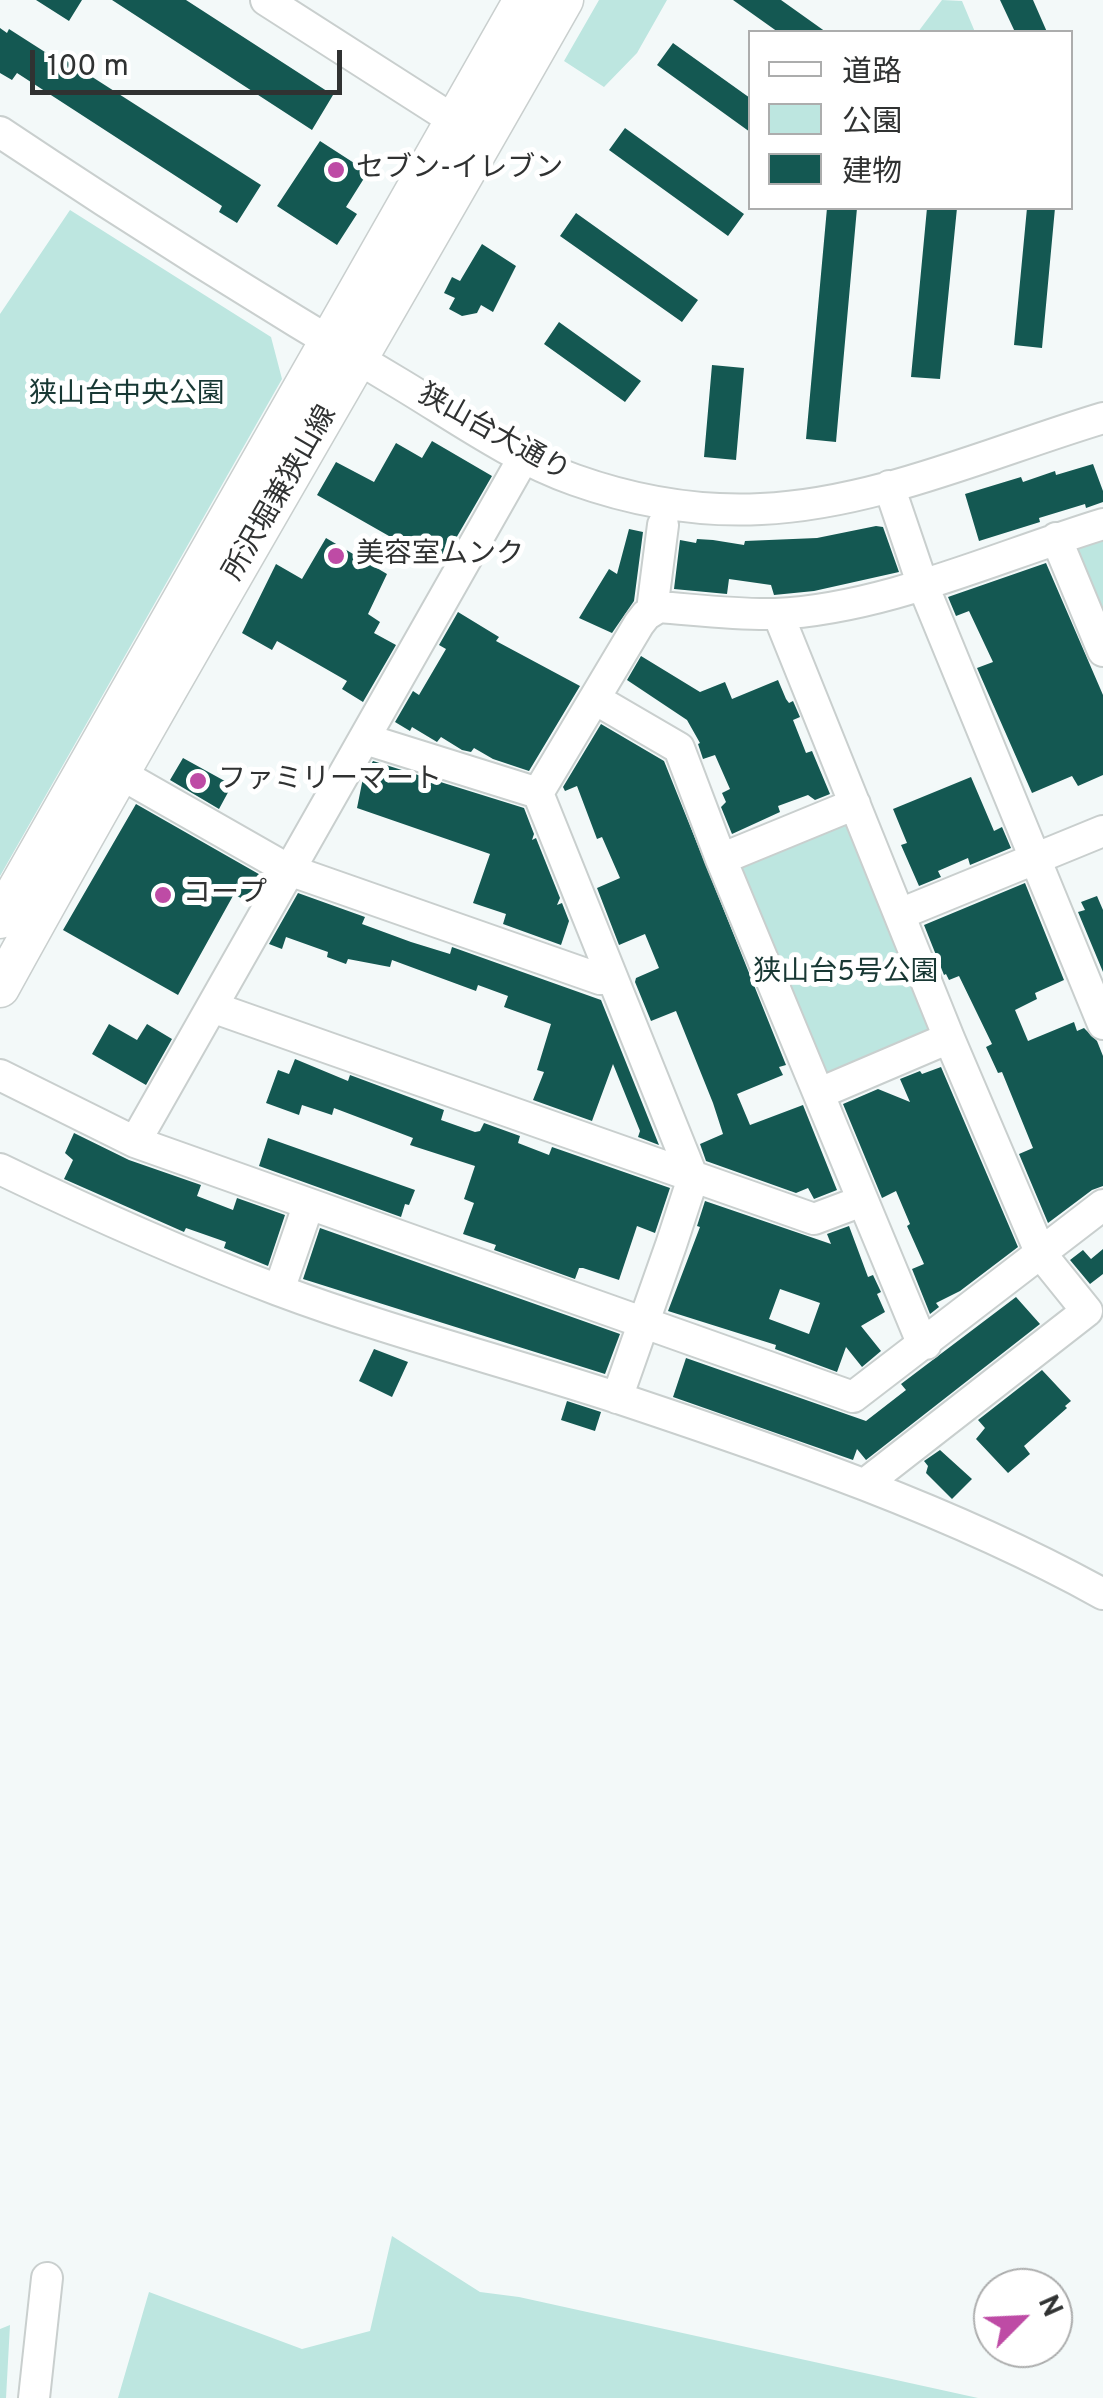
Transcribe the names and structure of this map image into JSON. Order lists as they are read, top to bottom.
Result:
{
  "streets": {
    "main road": ["所沢堀兼狭山線"],
    "street": ["狭山台大通り"]
  },
  "crossings": [
    ["狭山台大通り", "所沢堀兼狭山線"]
  ],
  "parks": ["狭山台中央公園", "狭山台5号公園"],
  "places": [
    "セブン-イレブン",
    "美容室ムンク",
    "ファミリーマート",
    "コープ"
  ],
  "legend": ["道路", "公園", "建物"],
  "scale_bar": "100 m",
  "north": "top right"
}
